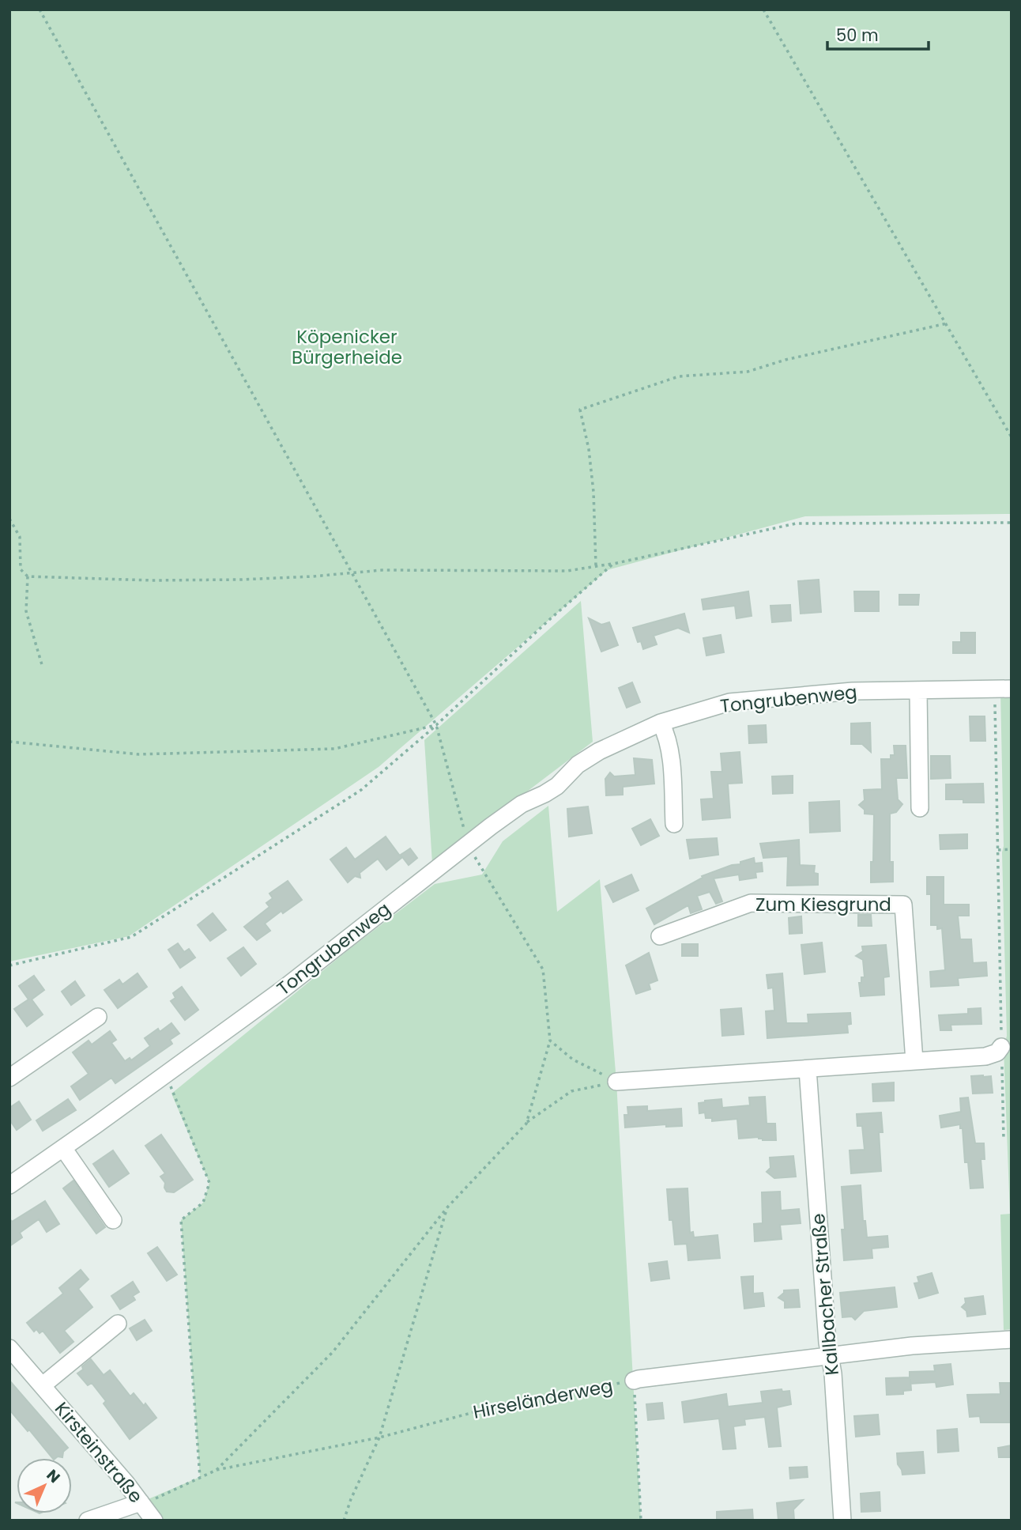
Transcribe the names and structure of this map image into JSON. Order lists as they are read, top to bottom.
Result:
{
  "streets": {
    "street": [
      "Tongrubenweg",
      "Zum Kiesgrund",
      "Kallbacher Straße",
      "Hirseländerweg",
      "Kirsteinstraße"
    ]
  },
  "crossings": [
    ["Kallbacher Straße", "Hirseländerweg"],
    ["Hirseländerweg", "Kirsteinstraße"]
  ],
  "parks": ["Köpenicker Bürgerheide"],
  "scale_bar": "50 m",
  "north": "top right"
}
